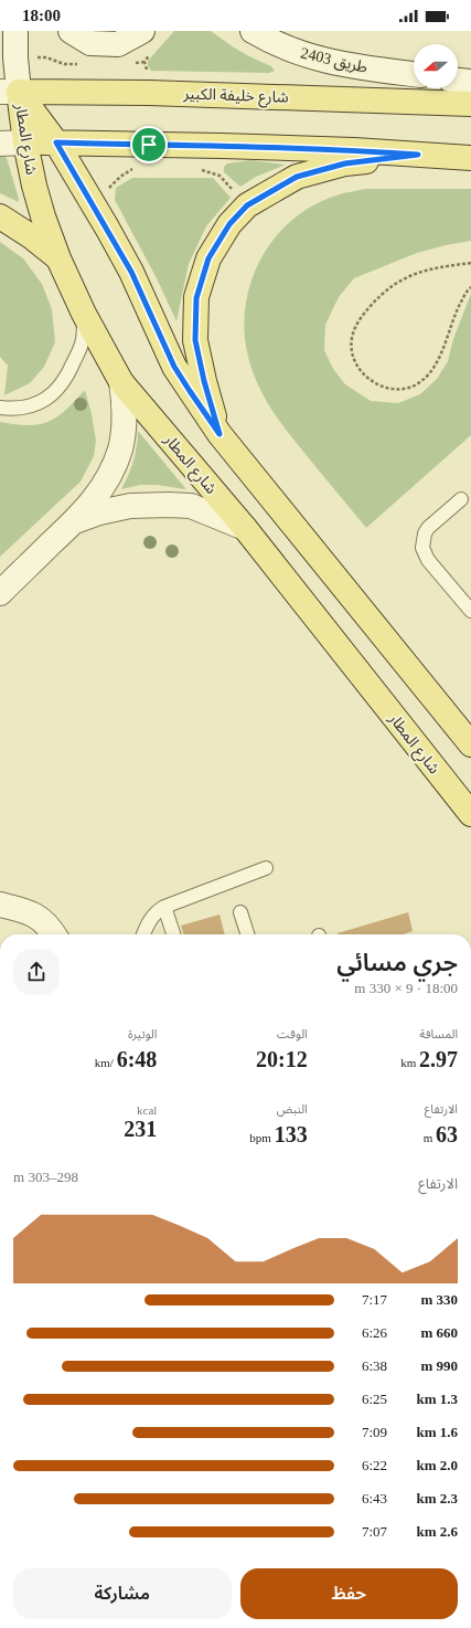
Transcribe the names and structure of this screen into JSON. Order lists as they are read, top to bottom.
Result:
{
  "streets": {
    "main road": ["شارع خليفة الكبير", "شارع المطار"],
    "street": ["طريق 2403"]
  },
  "crossings": [
    ["شارع خليفة الكبير", "شارع المطار"]
  ],
  "north": "left",
  "page": {
    "status": "18:00",
    "heading": ["جري مسائي", "18:00 · 9 × 330 m"],
    "stats": [
      ["المسافة", "2.97 km"],
      ["الوقت", "20:12"],
      ["الوتيرة", "6:48 /km"],
      ["الارتفاع", "63 m"],
      ["النبض", "133 bpm"],
      ["kcal", "231"]
    ],
    "chart": ["الارتفاع", "298–303 m"],
    "list": [
      {
        "name": "330 m",
        "note": "7:17"
      },
      {
        "name": "660 m",
        "note": "6:26"
      },
      {
        "name": "990 m",
        "note": "6:38"
      },
      {
        "name": "1.3 km",
        "note": "6:25"
      },
      {
        "name": "1.6 km",
        "note": "7:09"
      },
      {
        "name": "2.0 km",
        "note": "6:22"
      },
      {
        "name": "2.3 km",
        "note": "6:43"
      },
      {
        "name": "2.6 km",
        "note": "7:07"
      }
    ],
    "buttons": ["حفظ", "مشاركة"]
  }
}
